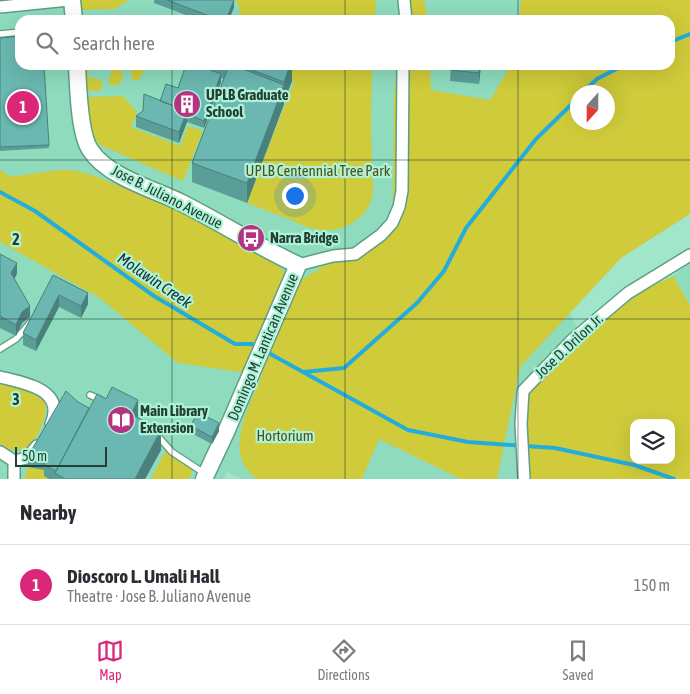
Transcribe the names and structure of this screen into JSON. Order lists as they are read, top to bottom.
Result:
{
  "streets": {
    "street": ["Jose B. Juliano Avenue", "Jose D. Drilon Jr.", "Domingo M. Lantican Avenue"]
  },
  "crossings": [
    ["Jose B. Juliano Avenue", "Domingo M. Lantican Avenue"]
  ],
  "water": ["Molawin Creek"],
  "parks": ["UPLB Centennial Tree Park", "Hortorium"],
  "places": {
    "building": ["UPLB Graduate School"],
    "bus stop": ["Narra Bridge"],
    "library": ["Main Library Extension"]
  },
  "scale_bar": "50 m",
  "north": "bottom",
  "page": {
    "search": "Search here",
    "pins": "1",
    "scale": "50 m",
    "heading": "Nearby",
    "list": [
      {
        "mark": "1",
        "name": "Dioscoro L. Umali Hall",
        "note": "Theatre · Jose B. Juliano Avenue",
        "value": "150 m"
      }
    ],
    "nav": ["Map", "Directions", "Saved"]
  },
  "grid": {
    "rows": ["2", "3"]
  }
}
